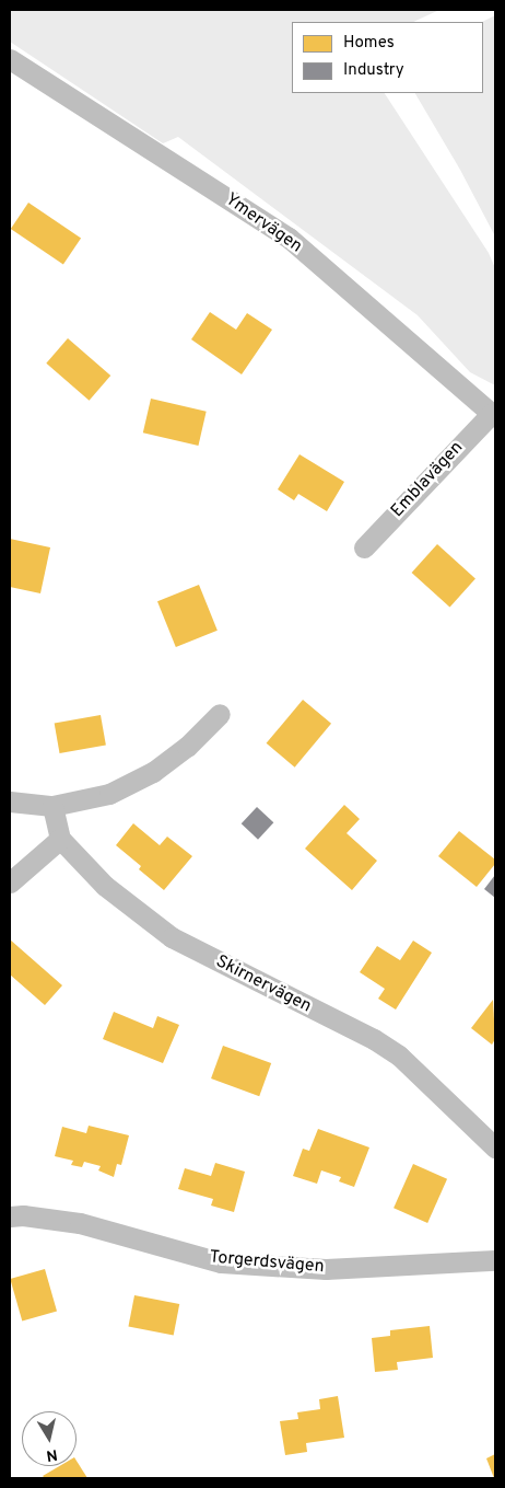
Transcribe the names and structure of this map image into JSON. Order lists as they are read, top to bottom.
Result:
{
  "streets": {
    "street": [
      "Ymervägen",
      "Emblavägen",
      "Skirnervägen",
      "Torgerdsvägen"
    ]
  },
  "crossings": [
    ["Ymervägen", "Emblavägen"]
  ],
  "legend": ["Homes", "Industry"],
  "north": "bottom"
}
